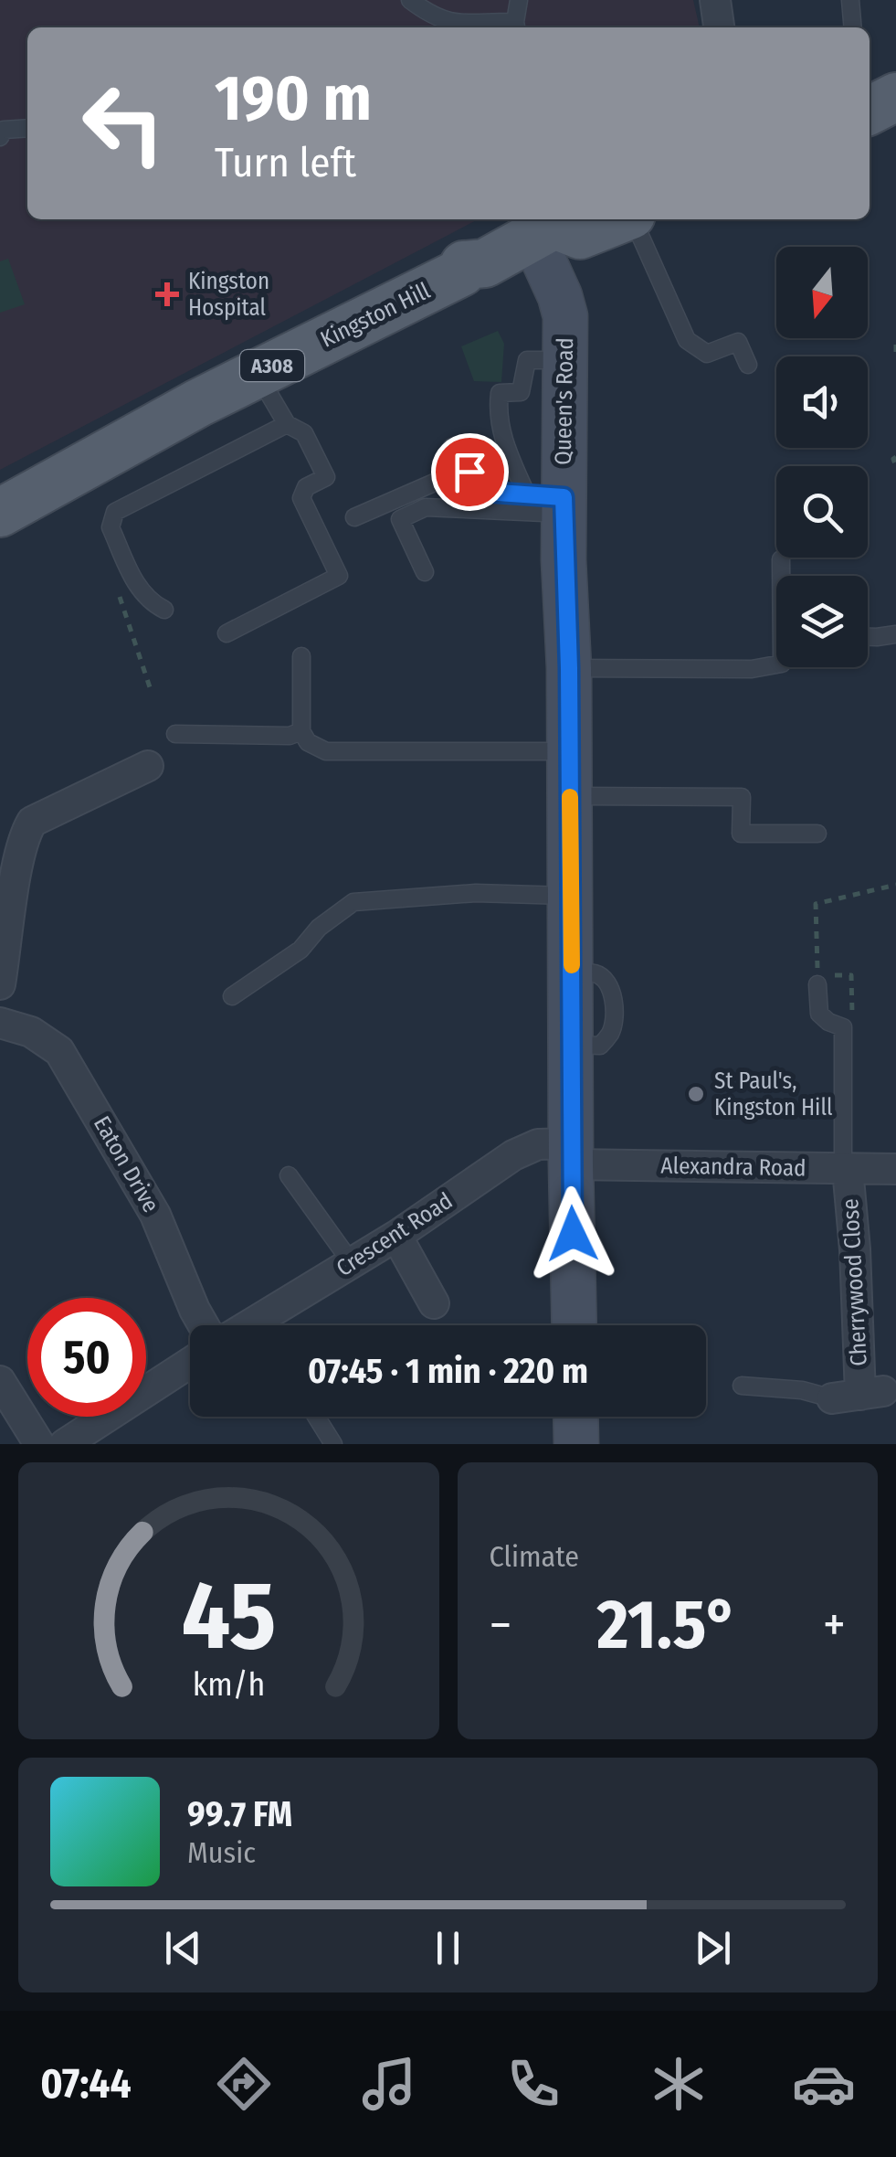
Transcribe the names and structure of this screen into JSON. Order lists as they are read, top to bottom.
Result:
{
  "streets": {
    "main road": ["Kingston Hill", "A308", "Queen's Road"],
    "street": [
      "Eaton Drive",
      "Alexandra Road",
      "Crescent Road",
      "Cherrywood Close"
    ]
  },
  "crossings": [
    ["Kingston Hill", "Queen's Road"],
    ["Queen's Road", "Alexandra Road"],
    ["Queen's Road", "Crescent Road"],
    ["Alexandra Road", "Crescent Road"],
    ["Alexandra Road", "Cherrywood Close"]
  ],
  "places": {
    "health": ["Kingston Hospital"],
    "other": ["St Paul's, Kingston Hill"]
  },
  "north": "bottom",
  "page": {
    "turn": ["190 m", "Turn left"],
    "limit": "50",
    "trip": "07:45 · 1 min · 220 m",
    "tile": "Climate",
    "heat": ["−", "21.5°", "+"],
    "song": ["99.7 FM", "Music"],
    "tabs": "07:44",
    "gauge": ["45", "km/h"]
  }
}
